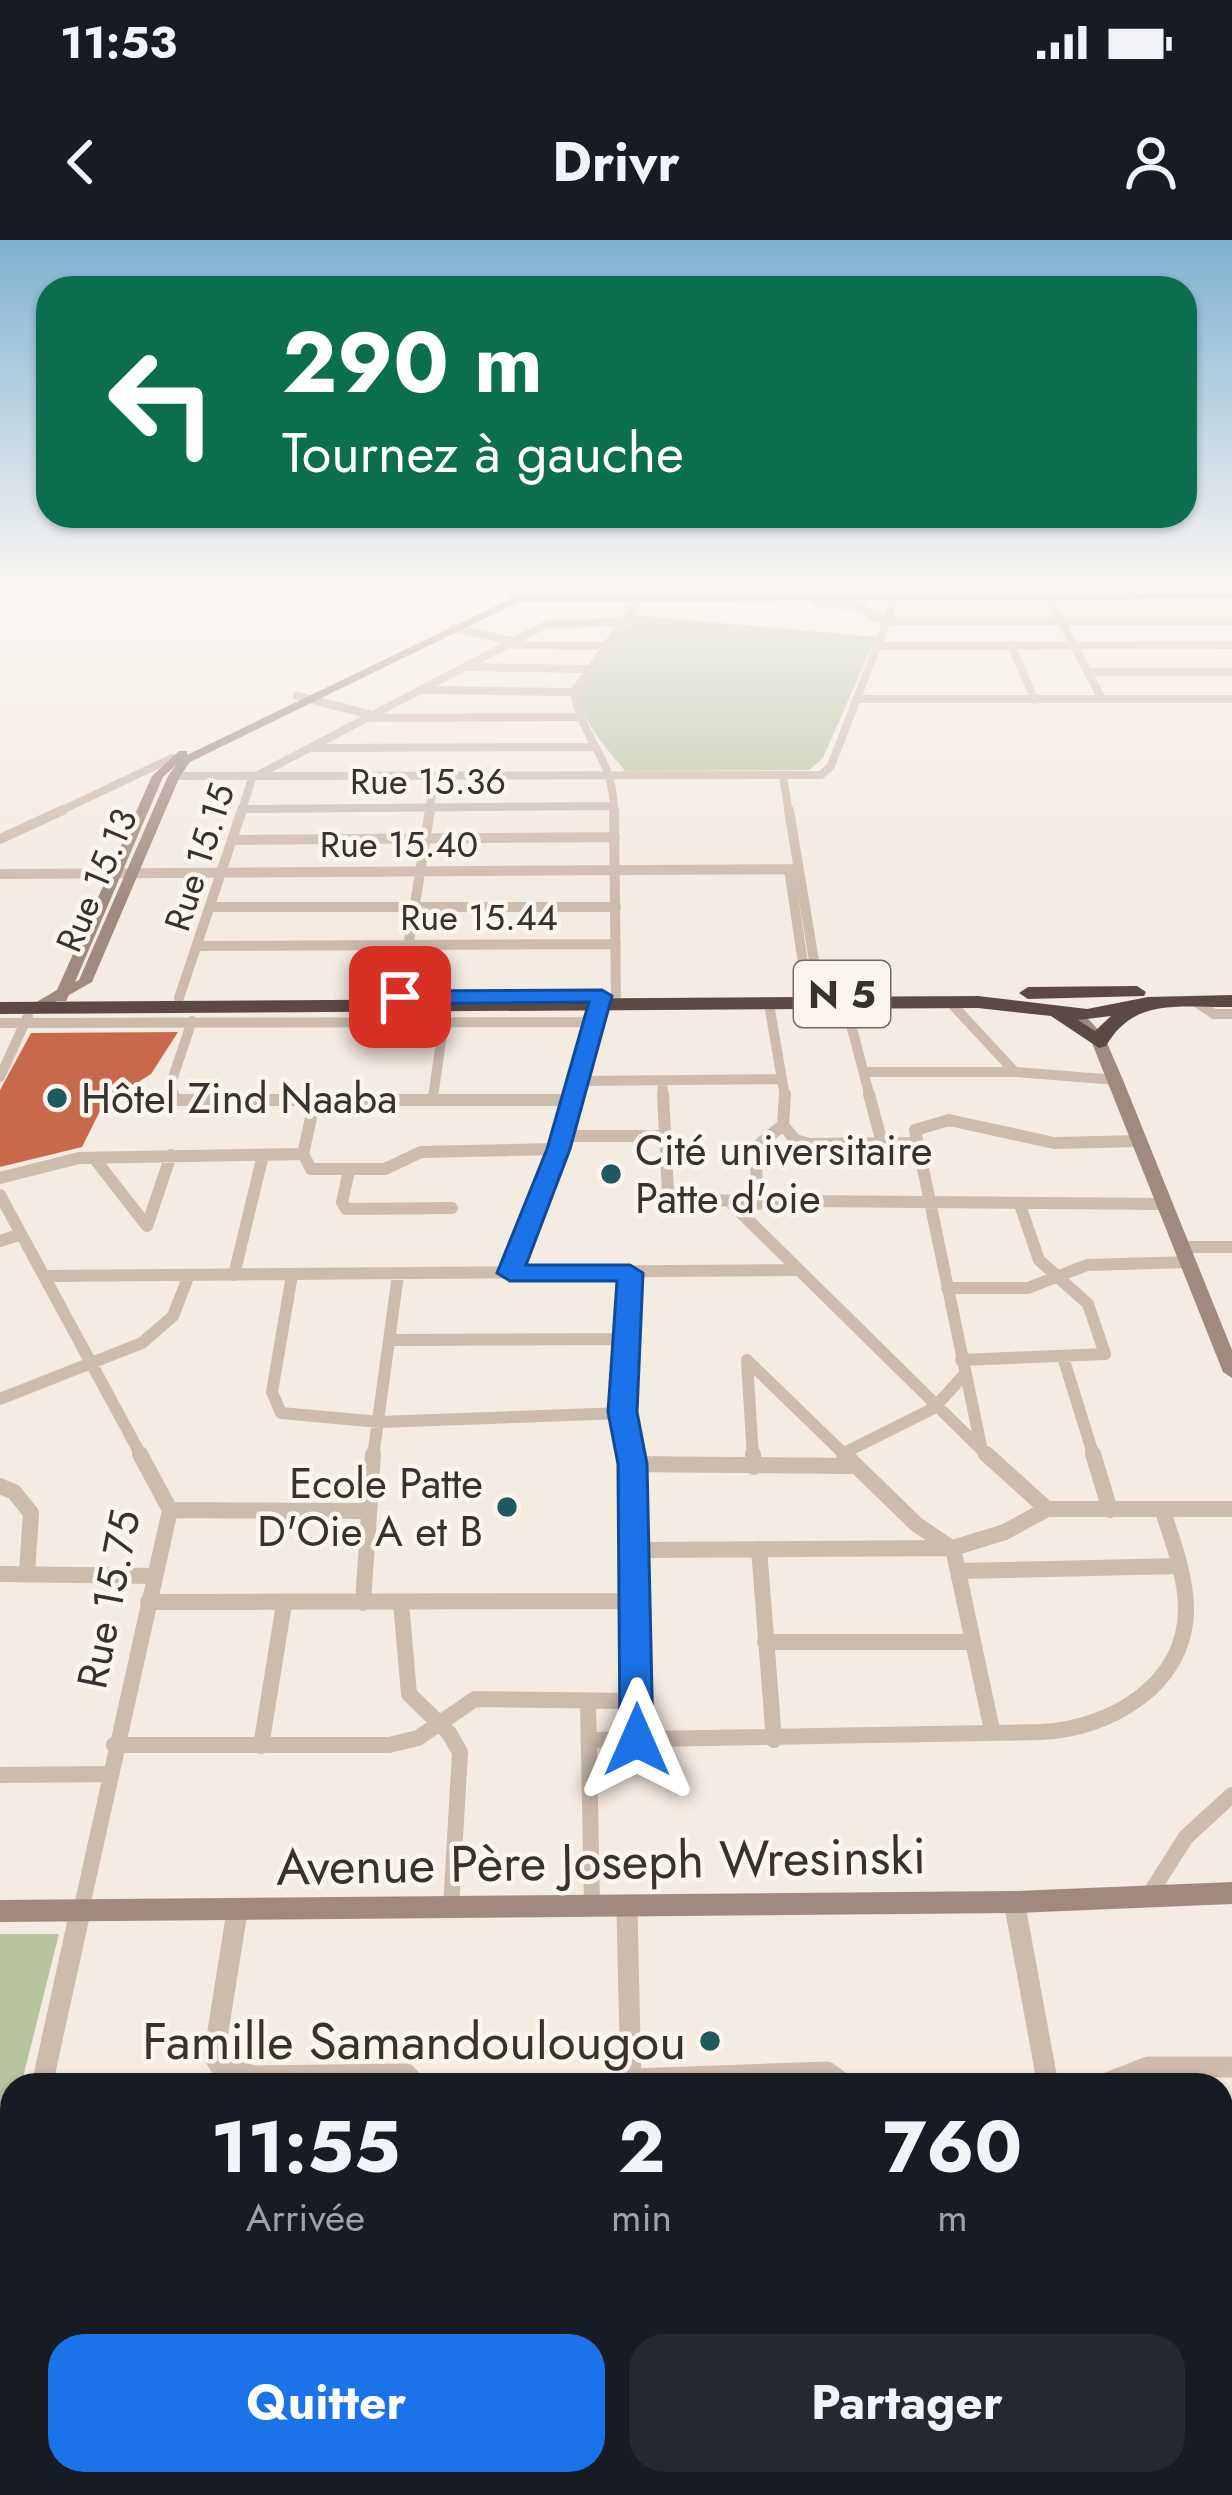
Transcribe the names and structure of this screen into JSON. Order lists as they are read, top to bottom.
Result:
{
  "streets": {
    "highway": ["N 5"],
    "main road": ["Rue 15.13", "Avenue Père Joseph Wresinski"],
    "street": [
      "Rue 15.36",
      "Rue 15.40",
      "Rue 15.15",
      "Rue 15.44",
      "Rue 15.75"
    ]
  },
  "crossings": [
    ["Rue 15.36", "Rue 15.15"],
    ["Rue 15.40", "Rue 15.15"],
    ["Rue 15.40", "Rue 15.13"],
    ["Rue 15.15", "Rue 15.44"],
    ["Rue 15.15", "N 5"],
    ["Rue 15.13", "N 5"],
    ["Rue 15.75", "Avenue Père Joseph Wresinski"]
  ],
  "places": [
    "Hôtel Zind Naaba",
    "Cité universitaire Patte d'oie",
    "Ecole Patte D'Oie A et B",
    "Famille Samandoulougou"
  ],
  "page": {
    "status": "11:53",
    "header": "Drivr",
    "turn": ["290 m", "Tournez à gauche"],
    "eta": [
      "11:55",
      "Arrivée",
      "2",
      "min",
      "760",
      "m"
    ],
    "buttons": ["Quitter", "Partager"]
  }
}
